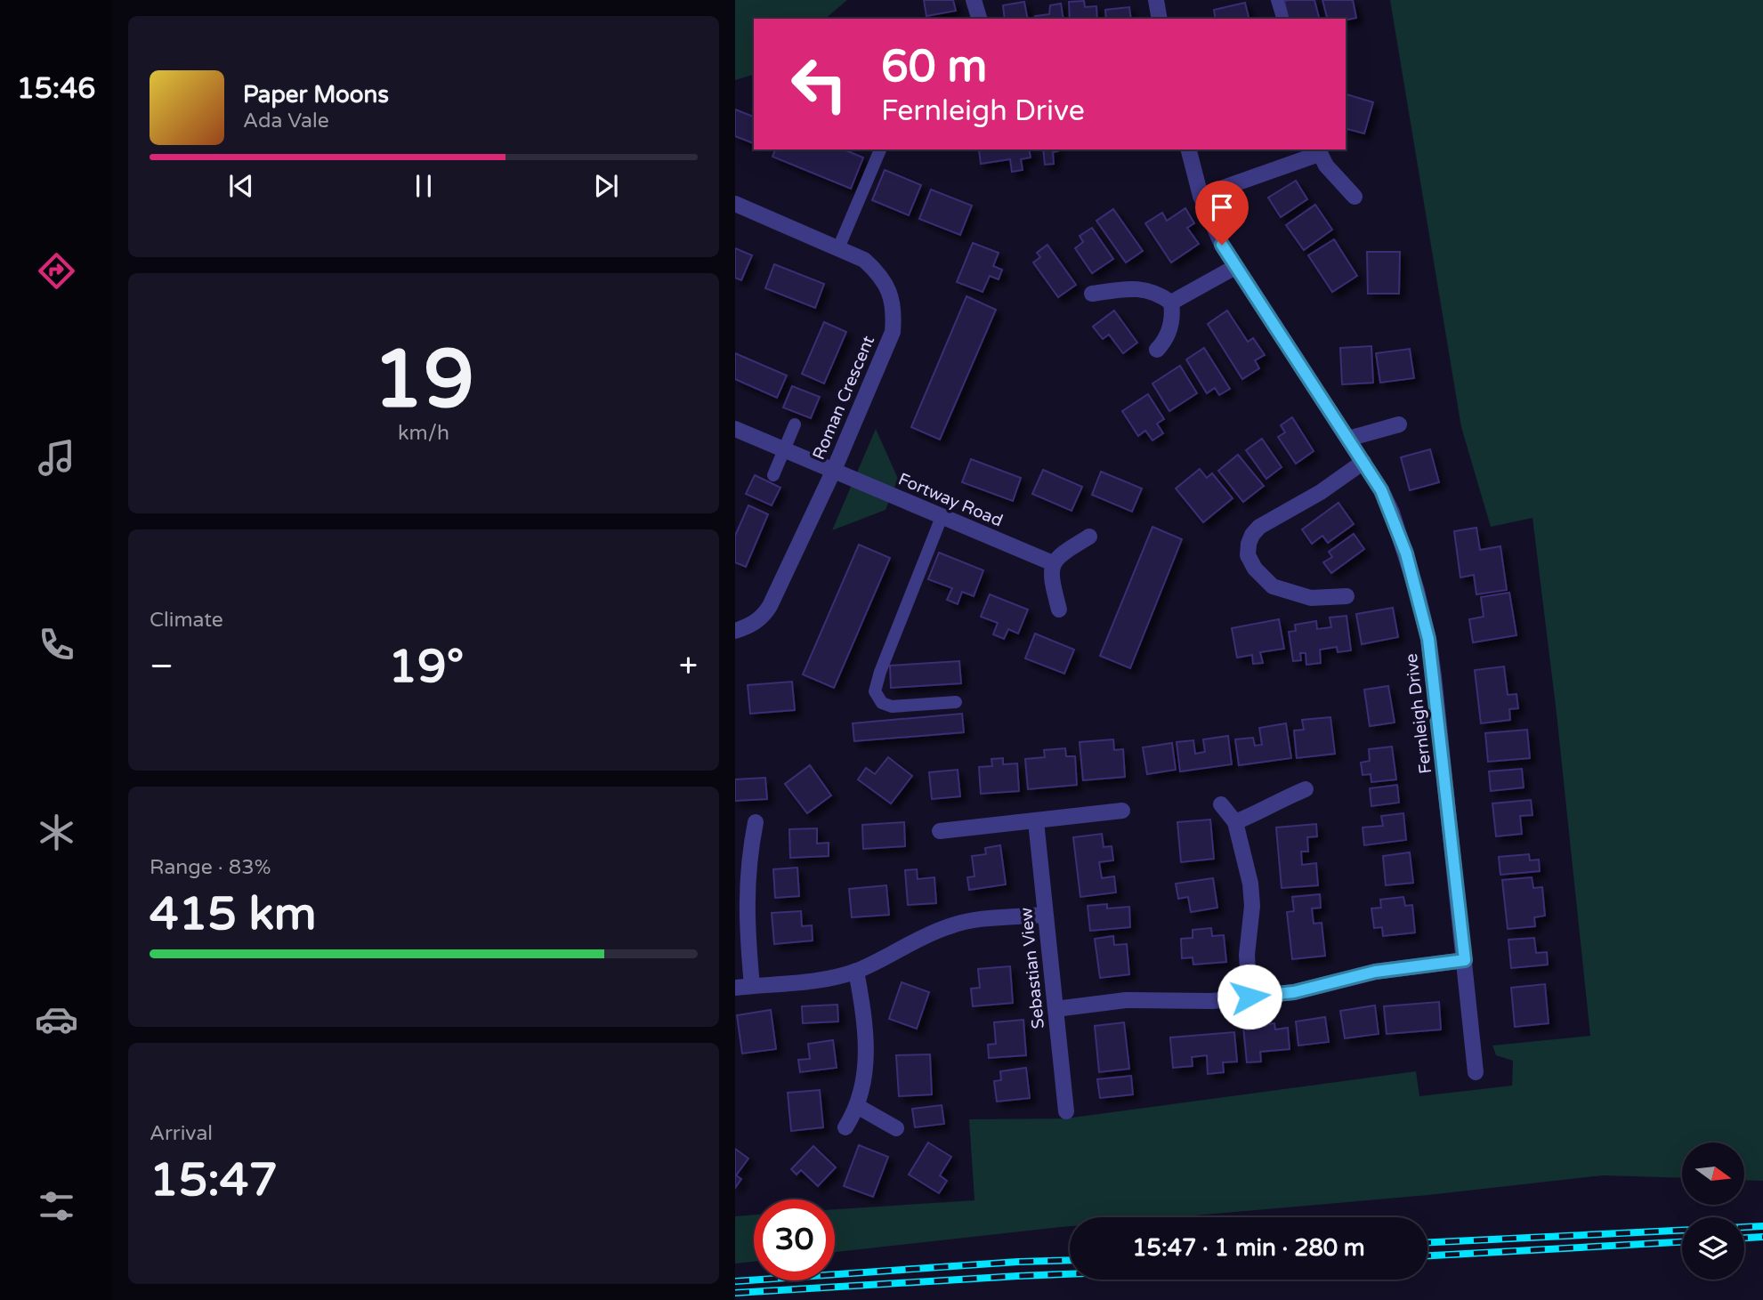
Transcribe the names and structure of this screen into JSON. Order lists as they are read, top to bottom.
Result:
{
  "streets": {
    "street": [
      "Roman Crescent",
      "Fortway Road",
      "Fernleigh Drive",
      "Sebastian View"
    ]
  },
  "crossings": [
    ["Roman Crescent", "Fortway Road"]
  ],
  "north": "right",
  "page": {
    "tabs": "15:46",
    "turn": ["60 m", "Fernleigh Drive"],
    "song": ["Paper Moons", "Ada Vale"],
    "tile": [
      ["19", "km/h"],
      "Climate",
      ["Range · 83%", "415 km"],
      ["Arrival", "15:47"]
    ],
    "heat": ["−", "19°", "+"],
    "limit": "30",
    "trip": "15:47 · 1 min · 280 m"
  }
}
